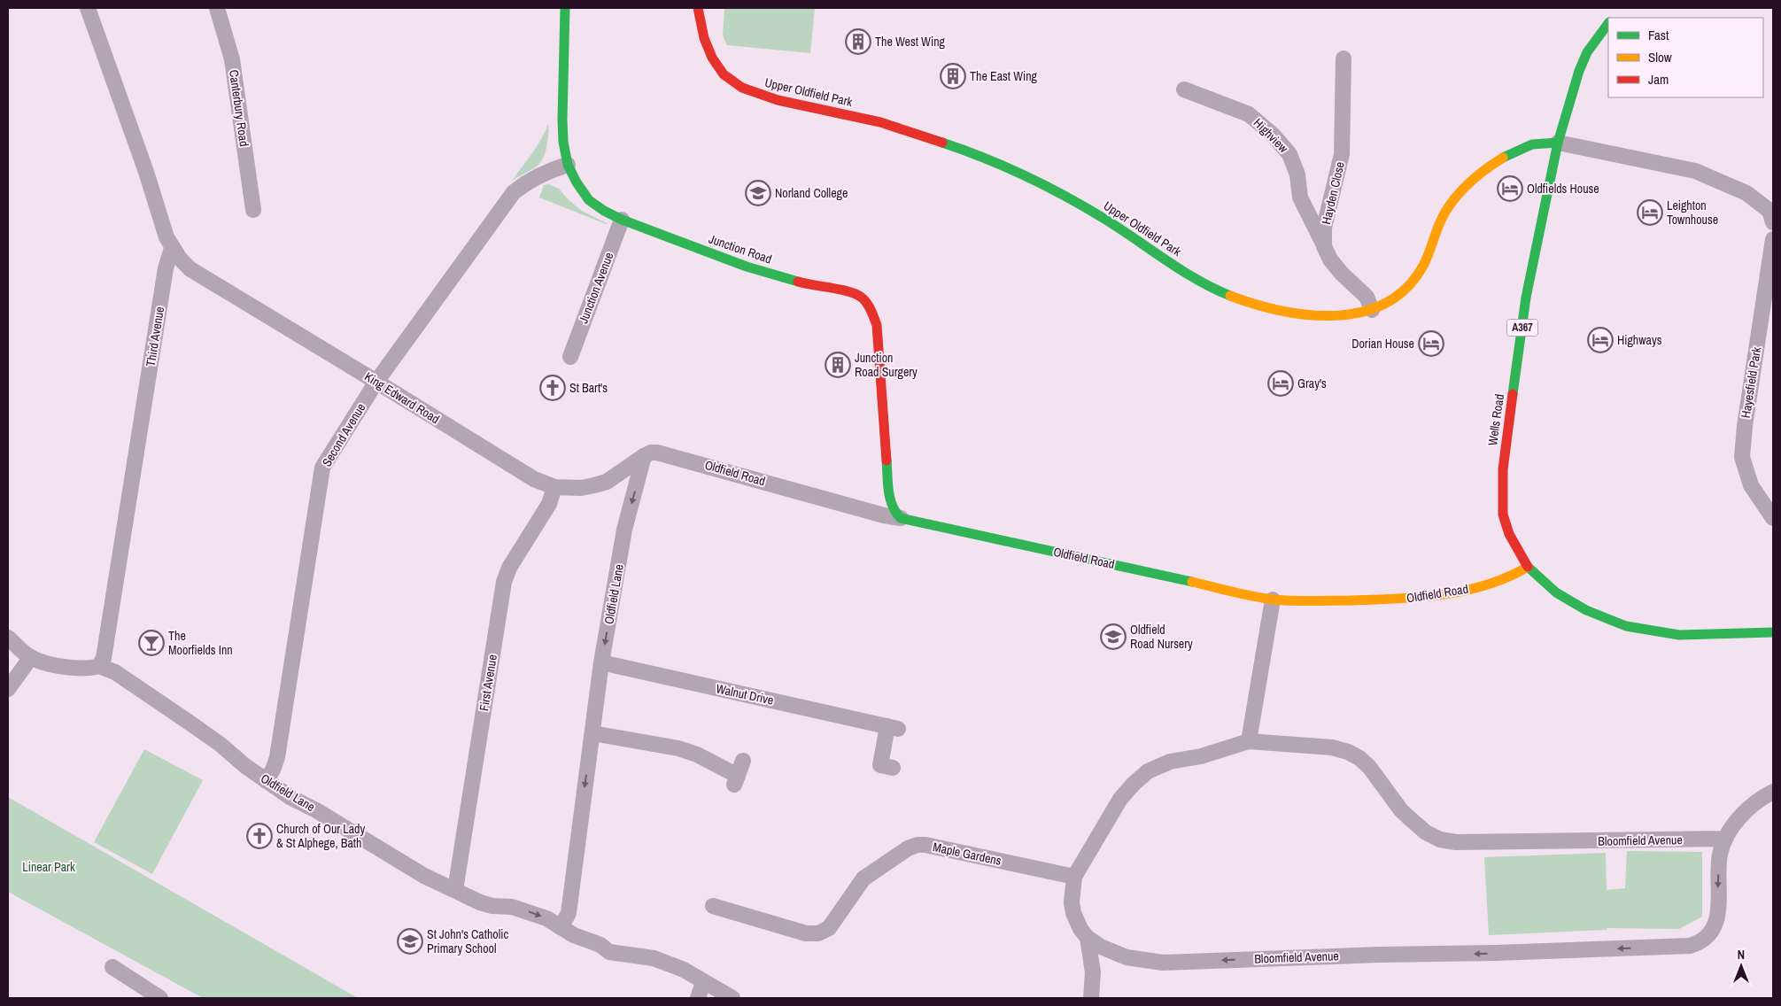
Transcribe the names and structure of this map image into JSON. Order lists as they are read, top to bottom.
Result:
{
  "streets": {
    "main road": [
      "Upper Oldfield Park",
      "Junction Road",
      "A367",
      "Wells Road",
      "Oldfield Road"
    ],
    "street": [
      "Canterbury Road",
      "Highview",
      "Hayden Close",
      "Junction Avenue",
      "Third Avenue",
      "Hayesfield Park",
      "King Edward Road",
      "Second Avenue",
      "Oldfield Lane",
      "First Avenue",
      "Walnut Drive",
      "Bloomfield Avenue",
      "Maple Gardens"
    ]
  },
  "crossings": [
    ["Upper Oldfield Park", "Hayden Close"],
    ["Upper Oldfield Park", "Wells Road"],
    ["Highview", "Hayden Close"],
    ["Junction Road", "Junction Avenue"],
    ["Junction Road", "Second Avenue"],
    ["Junction Road", "Oldfield Road"],
    ["Third Avenue", "King Edward Road"],
    ["Third Avenue", "Oldfield Lane"],
    ["King Edward Road", "Second Avenue"],
    ["King Edward Road", "Oldfield Road"],
    ["King Edward Road", "Oldfield Lane"],
    ["King Edward Road", "First Avenue"],
    ["Wells Road", "Oldfield Road"],
    ["Second Avenue", "Oldfield Lane"],
    ["Oldfield Road", "Oldfield Lane"],
    ["Oldfield Lane", "First Avenue"],
    ["Oldfield Lane", "Walnut Drive"],
    ["Bloomfield Avenue", "Maple Gardens"]
  ],
  "one_way": ["Oldfield Lane", "Bloomfield Avenue"],
  "parks": ["Linear Park"],
  "places": {
    "building": ["The West Wing", "The East Wing", "Junction Road Surgery"],
    "hotel": [
      "Oldfields House",
      "Leighton Townhouse",
      "Highways",
      "Dorian House",
      "Gray's"
    ],
    "school or university": ["Norland College", "Oldfield Road Nursery", "St John's Catholic Primary School"],
    "church": ["St Bart's", "Church of Our Lady & St Alphege, Bath"],
    "bar": ["The Moorfields Inn"]
  },
  "legend": ["Fast", "Slow", "Jam"],
  "north": "top"
}
